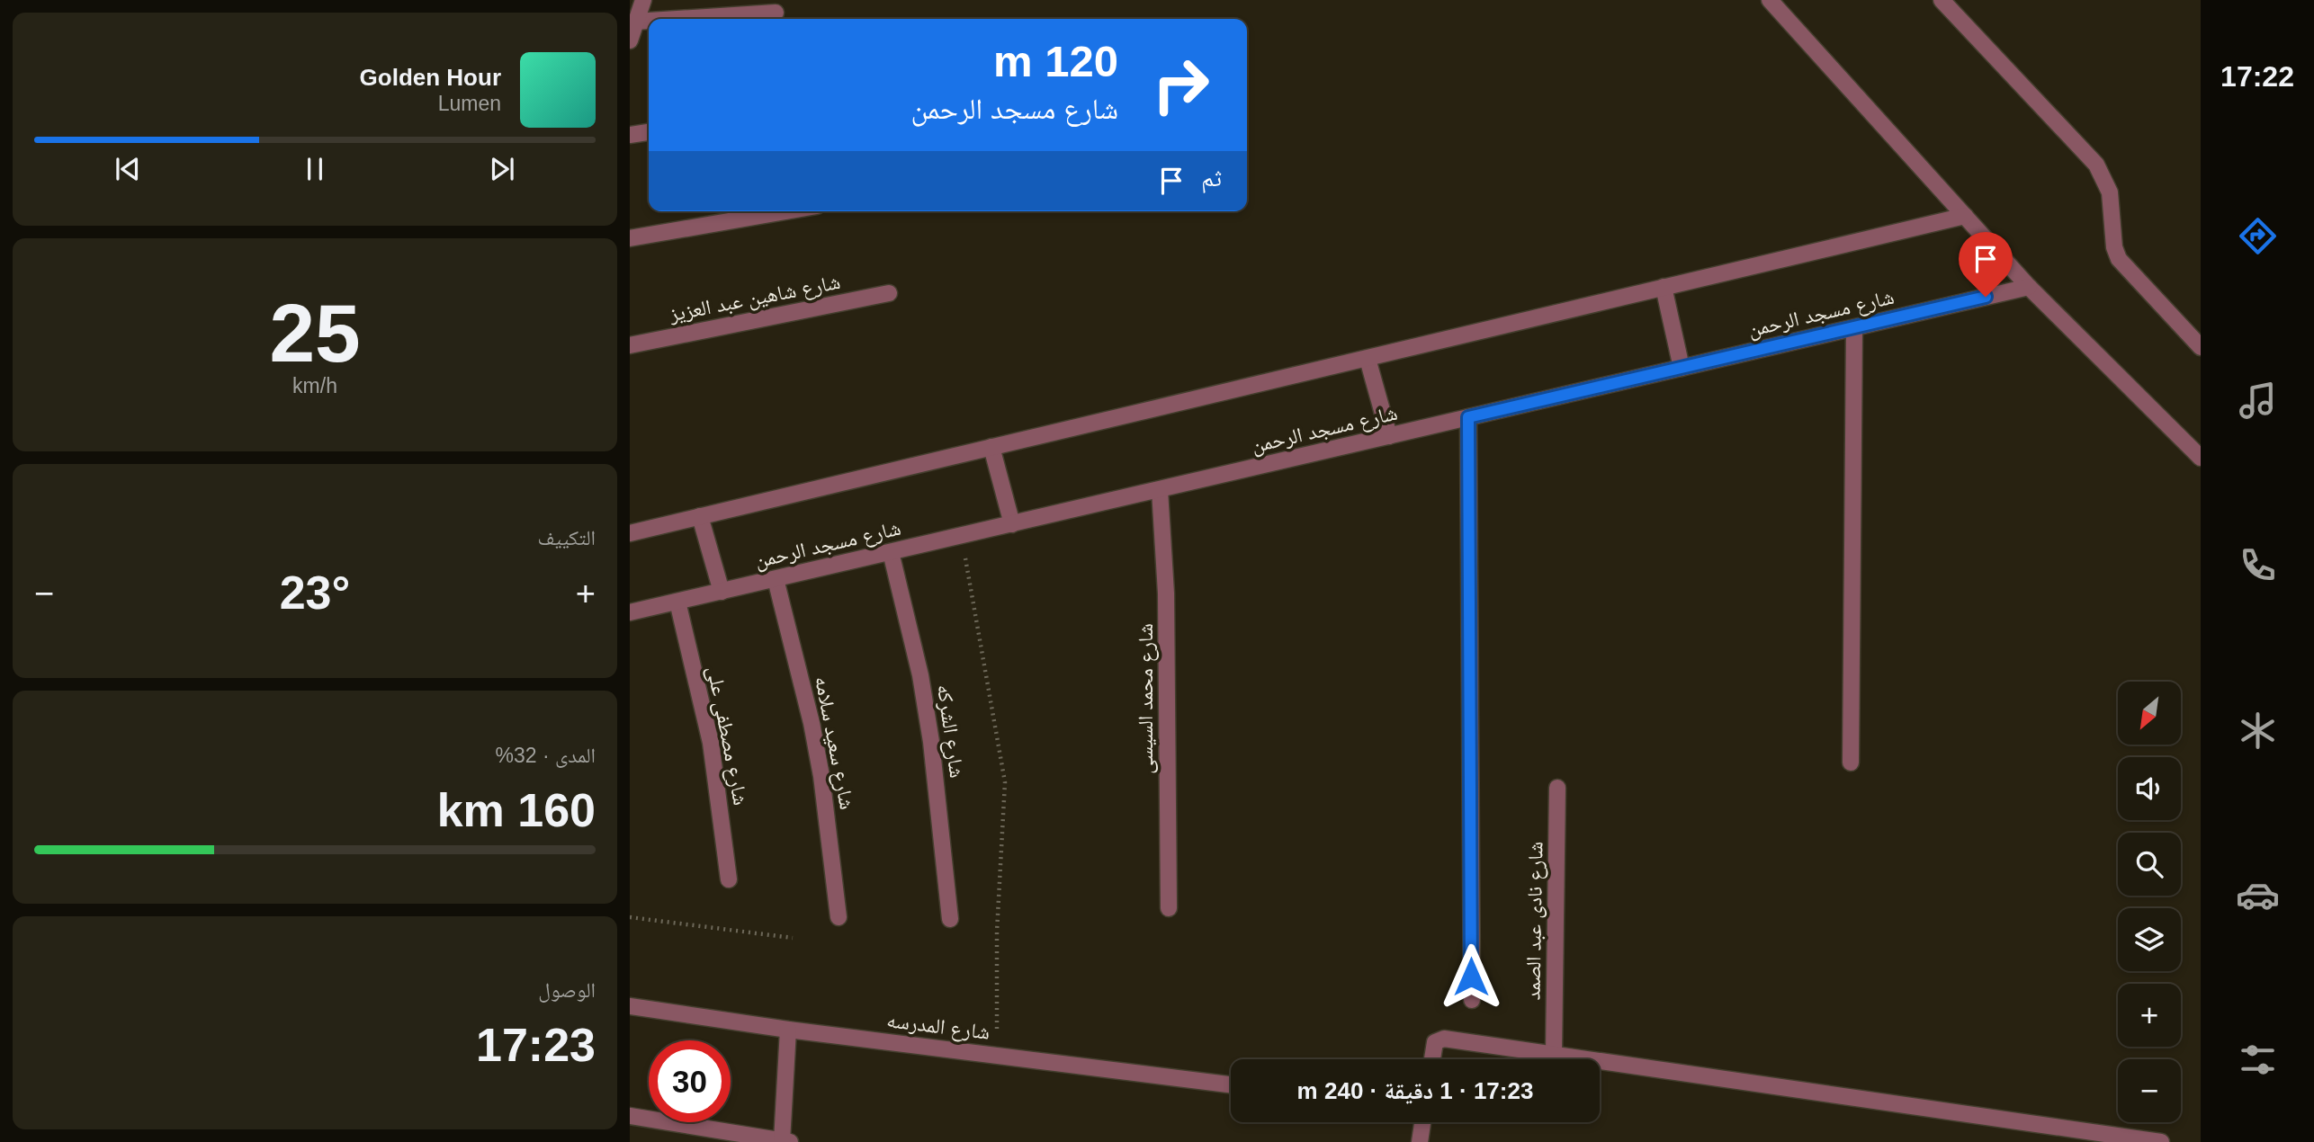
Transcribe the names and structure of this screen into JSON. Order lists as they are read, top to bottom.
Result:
{
  "streets": {
    "street": [
      "شارع شاهين عبد العزيز",
      "شارع مسجد الرحمن",
      "شارع محمد السيسى",
      "شارع الشركه",
      "شارع مصطفى على",
      "شارع سعيد سلامه",
      "شارع نادى عبد الصمد",
      "شارع المدرسه"
    ]
  },
  "crossings": [
    ["شارع مسجد الرحمن", "شارع محمد السيسى"],
    ["شارع مسجد الرحمن", "شارع الشركه"],
    ["شارع مسجد الرحمن", "شارع مصطفى على"],
    ["شارع مسجد الرحمن", "شارع سعيد سلامه"]
  ],
  "north": "bottom left",
  "page": {
    "tabs": "17:22",
    "turn": ["120 m", "شارع مسجد الرحمن"],
    "song": ["Golden Hour", "Lumen"],
    "then": "ثم",
    "tile": [
      ["25", "km/h"],
      "التكييف",
      ["المدى · 32%", "160 km"],
      ["الوصول", "17:23"]
    ],
    "heat": ["−", "23°", "+"],
    "map_buttons": ["+", "−"],
    "limit": "30",
    "trip": "17:23 · 1 دقيقة · 240 m"
  }
}
